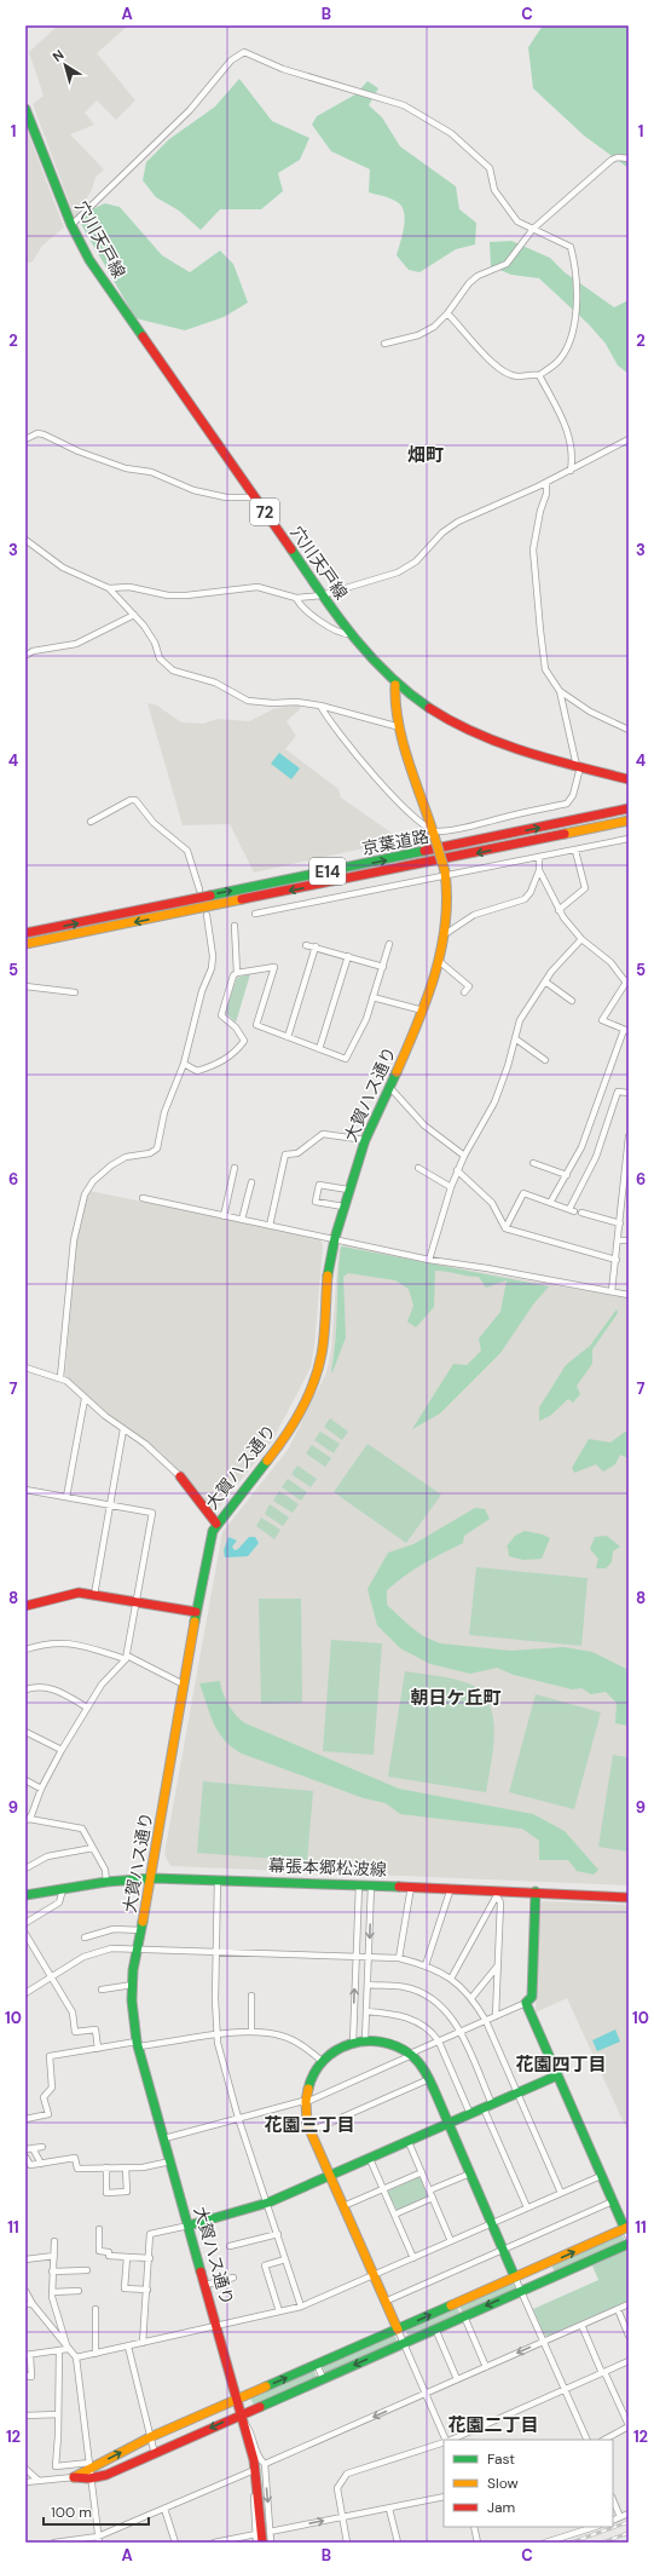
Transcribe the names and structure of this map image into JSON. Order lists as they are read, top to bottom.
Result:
{
  "streets": {
    "main road": [
      "穴川天戸線",
      "72",
      "京葉道路",
      "E14",
      "大賀ハス通り",
      "幕張本郷松波線"
    ]
  },
  "crossings": [
    ["穴川天戸線", "大賀ハス通り"],
    ["大賀ハス通り", "幕張本郷松波線"]
  ],
  "districts": [
    "畑町",
    "朝日ケ丘町",
    "花園四丁目",
    "花園三丁目",
    "花園二丁目"
  ],
  "legend": ["Fast", "Slow", "Jam"],
  "scale_bar": "100 m",
  "north": "top left",
  "grid": {
    "columns": ["A", "B", "C"],
    "rows": [
      "1",
      "2",
      "3",
      "4",
      "5",
      "6",
      "7",
      "8",
      "9",
      "10",
      "11",
      "12"
    ]
  }
}
